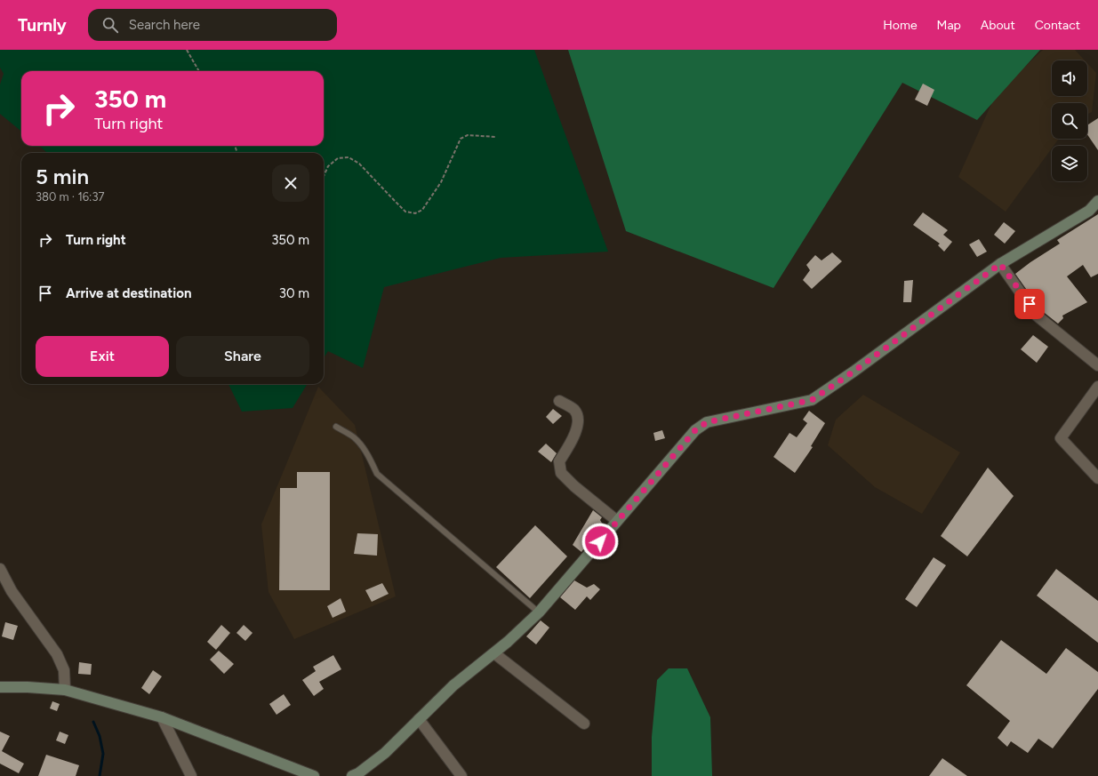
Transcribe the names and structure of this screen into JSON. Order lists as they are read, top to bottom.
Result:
{
  "page": {
    "header": "Turnly",
    "search": "Search here",
    "nav": [
      "Home",
      "Map",
      "About",
      "Contact"
    ],
    "turn": ["350 m", "Turn right"],
    "heading": ["5 min", "380 m · 16:37"],
    "list": [
      {
        "name": "Turn right",
        "value": "350 m"
      },
      {
        "name": "Arrive at destination",
        "value": "30 m"
      }
    ],
    "buttons": ["Exit", "Share"]
  }
}
